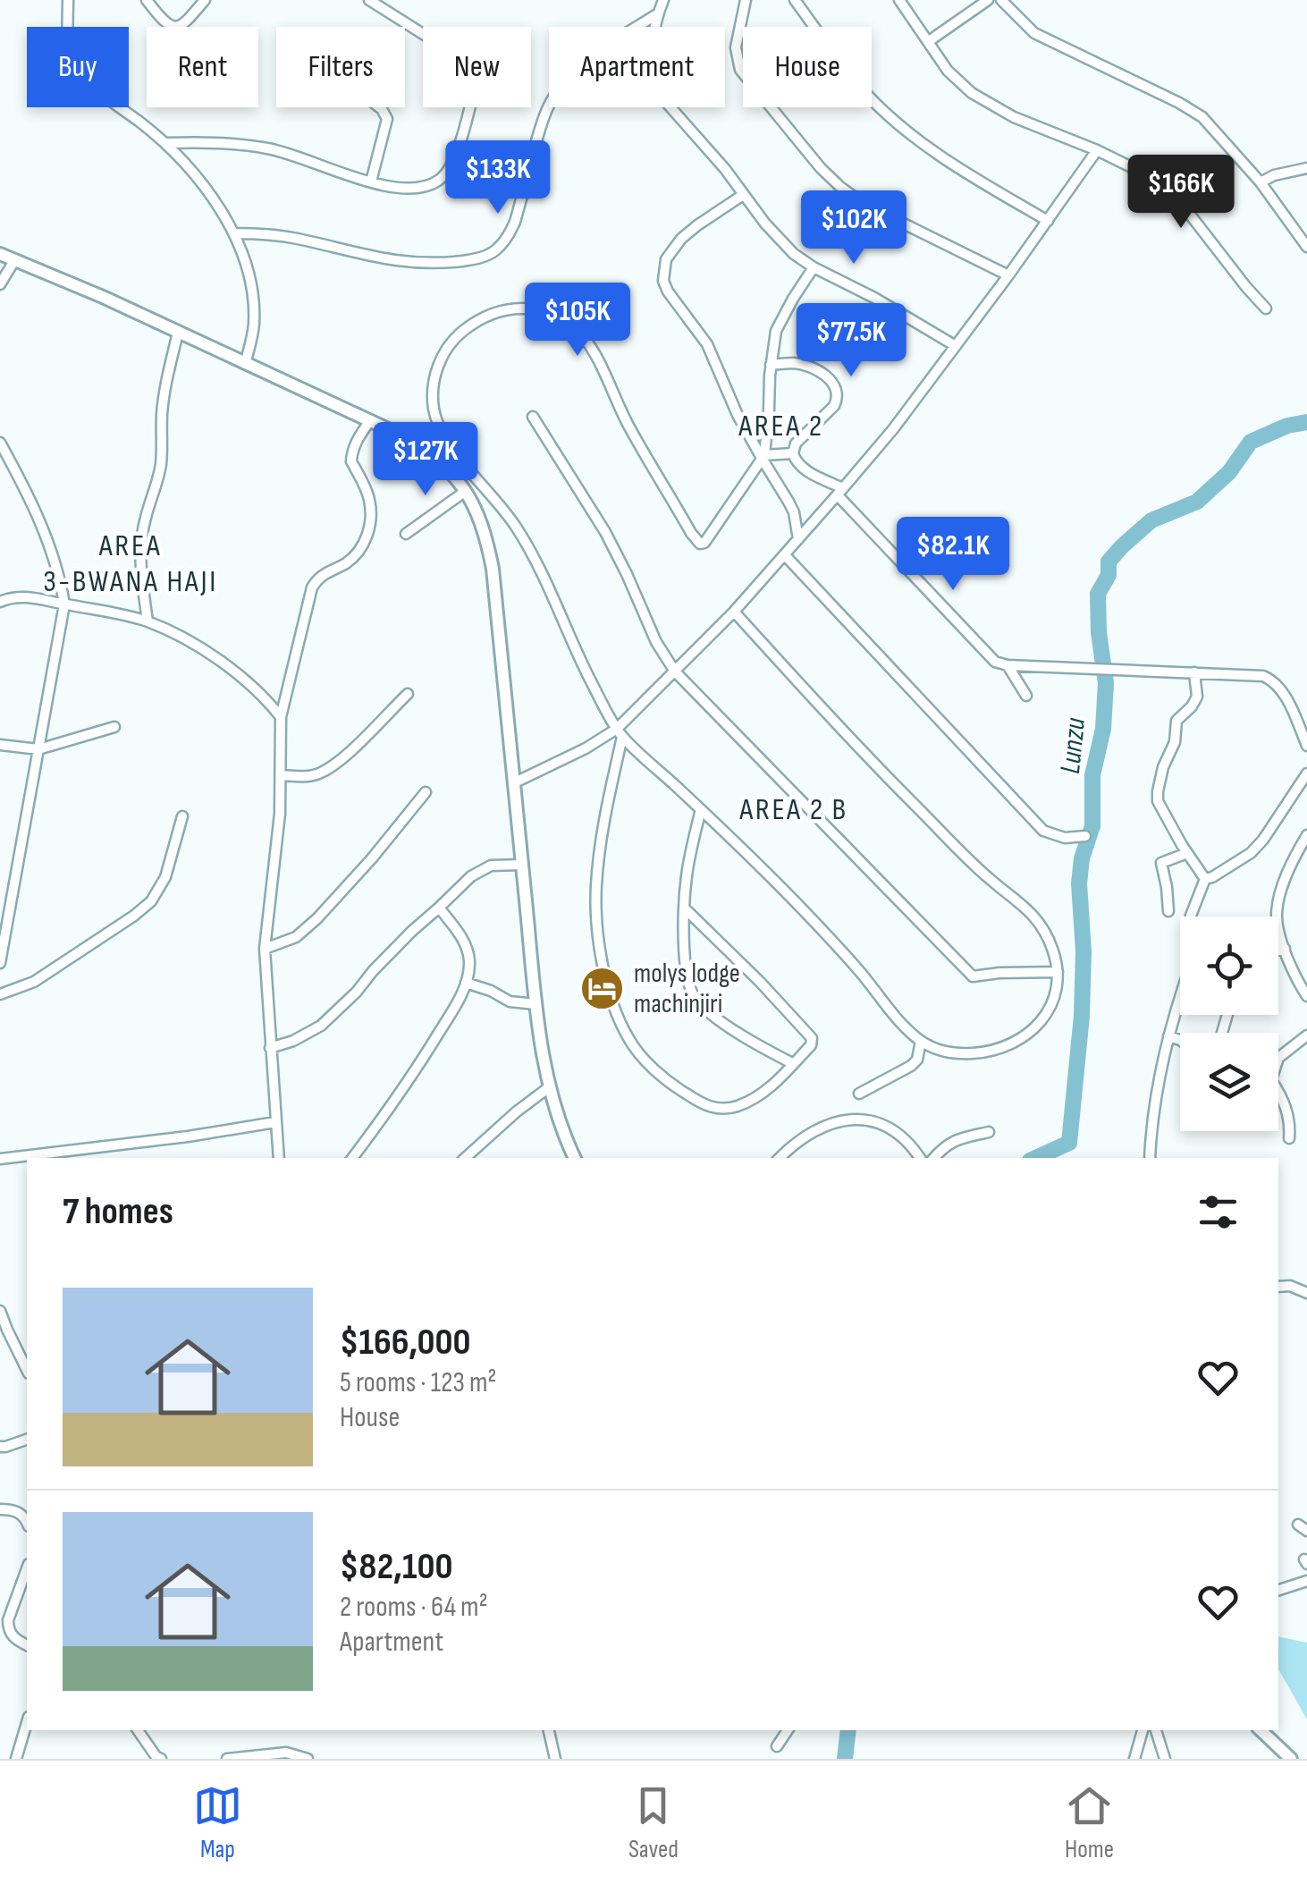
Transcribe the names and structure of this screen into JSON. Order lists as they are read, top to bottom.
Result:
{
  "districts": ["AREA 2", "AREA 3-BWANA HAJI", "AREA 2 B"],
  "water": ["Lunzu"],
  "places": {
    "hotel": ["molys lodge machinjiri"]
  },
  "page": {
    "chip": [
      "Buy",
      "Rent",
      "Filters",
      "New",
      "Apartment",
      "House"
    ],
    "price": [
      "$133K",
      "$166K",
      "$102K",
      "$105K",
      "$77.5K",
      "$127K",
      "$82.1K"
    ],
    "heading": "7 homes",
    "list": [
      {
        "name": "$166,000",
        "note": "5 rooms · 123 m² · House"
      },
      {
        "name": "$82,100",
        "note": "2 rooms · 64 m² · Apartment"
      }
    ],
    "tabs": ["Map", "Saved", "Home"]
  }
}
